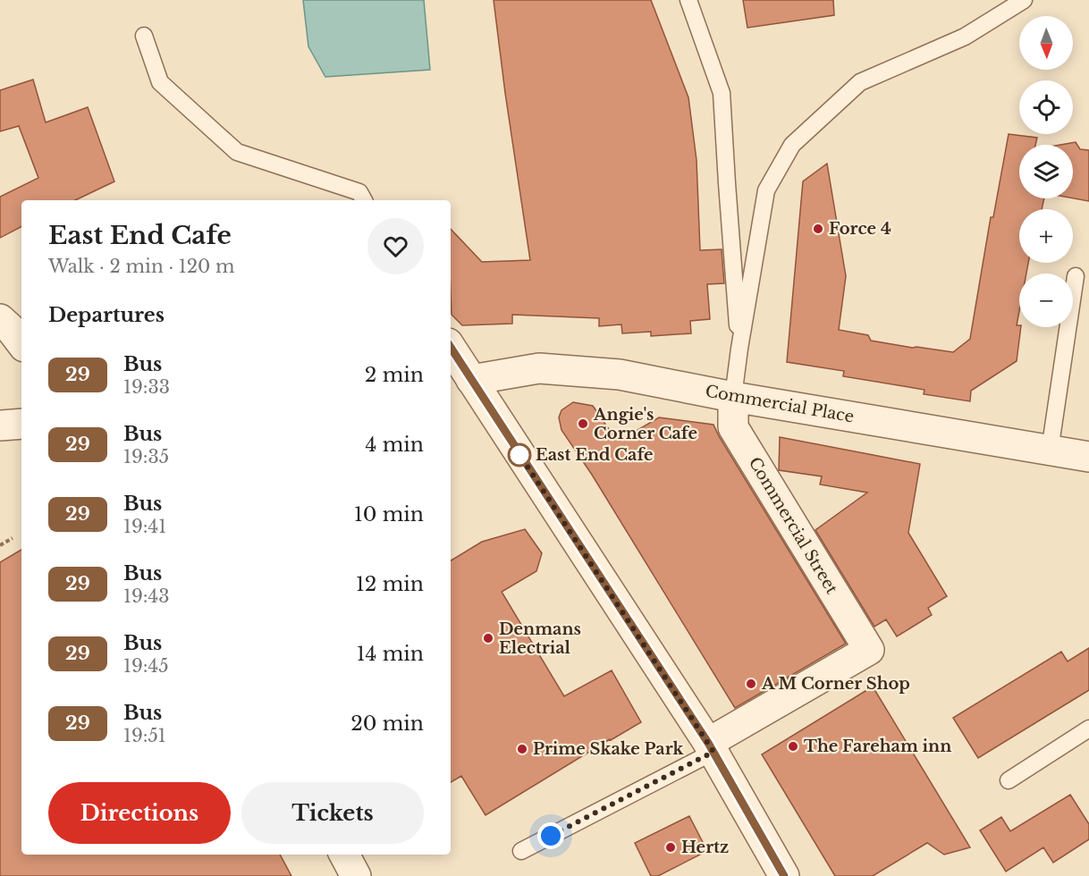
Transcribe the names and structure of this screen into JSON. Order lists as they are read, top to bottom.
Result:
{
  "streets": {
    "street": ["Commercial Place", "Commercial Street"]
  },
  "crossings": [
    ["Commercial Place", "Commercial Street"]
  ],
  "places": [
    "Force 4",
    "Angie's Corner Cafe",
    "East End Cafe",
    "Denmans Electrial",
    "A M Corner Shop",
    "The Fareham inn",
    "Prime Skake Park",
    "Hertz"
  ],
  "lines": ["bus line 29"],
  "north": "bottom",
  "page": {
    "map_buttons": ["+", "−"],
    "heading": [
      ["East End Cafe", "Walk · 2 min · 120 m"],
      "Departures"
    ],
    "list": [
      {
        "mark": "29",
        "name": "Bus",
        "note": "19:33",
        "value": "2 min"
      },
      {
        "mark": "29",
        "name": "Bus",
        "note": "19:35",
        "value": "4 min"
      },
      {
        "mark": "29",
        "name": "Bus",
        "note": "19:41",
        "value": "10 min"
      },
      {
        "mark": "29",
        "name": "Bus",
        "note": "19:43",
        "value": "12 min"
      },
      {
        "mark": "29",
        "name": "Bus",
        "note": "19:45",
        "value": "14 min"
      },
      {
        "mark": "29",
        "name": "Bus",
        "note": "19:51",
        "value": "20 min"
      }
    ],
    "buttons": ["Directions", "Tickets"]
  }
}
